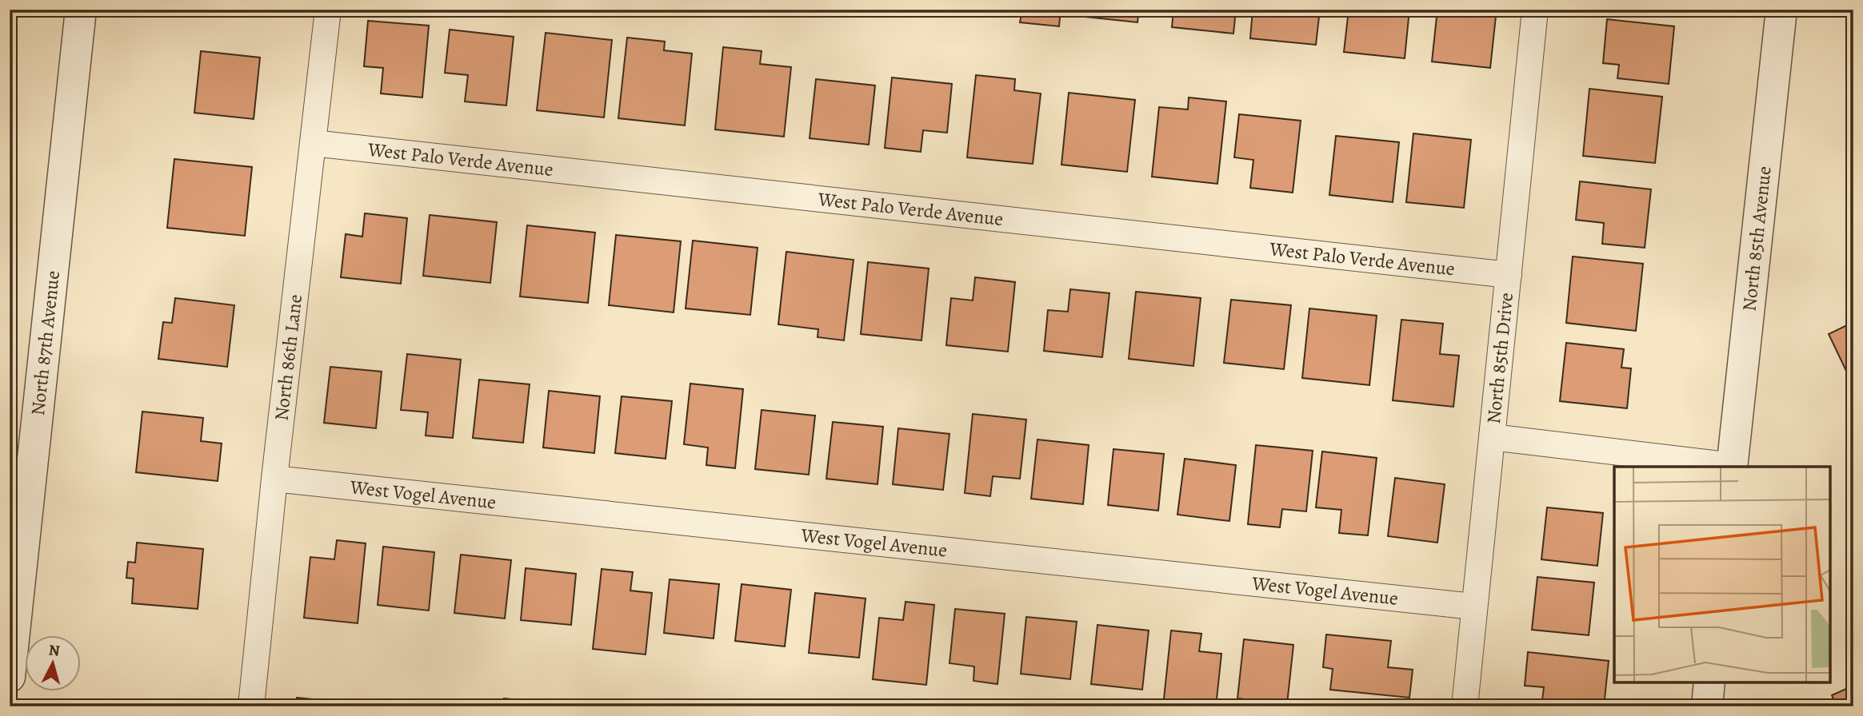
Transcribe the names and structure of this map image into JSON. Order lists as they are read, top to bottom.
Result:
{
  "streets": {
    "street": [
      "West Palo Verde Avenue",
      "North 85th Avenue",
      "North 87th Avenue",
      "North 86th Lane",
      "North 85th Drive",
      "West Vogel Avenue"
    ]
  },
  "crossings": [
    ["West Palo Verde Avenue", "North 86th Lane"],
    ["West Palo Verde Avenue", "North 85th Drive"],
    ["North 86th Lane", "West Vogel Avenue"],
    ["North 85th Drive", "West Vogel Avenue"]
  ],
  "north": "top"
}
